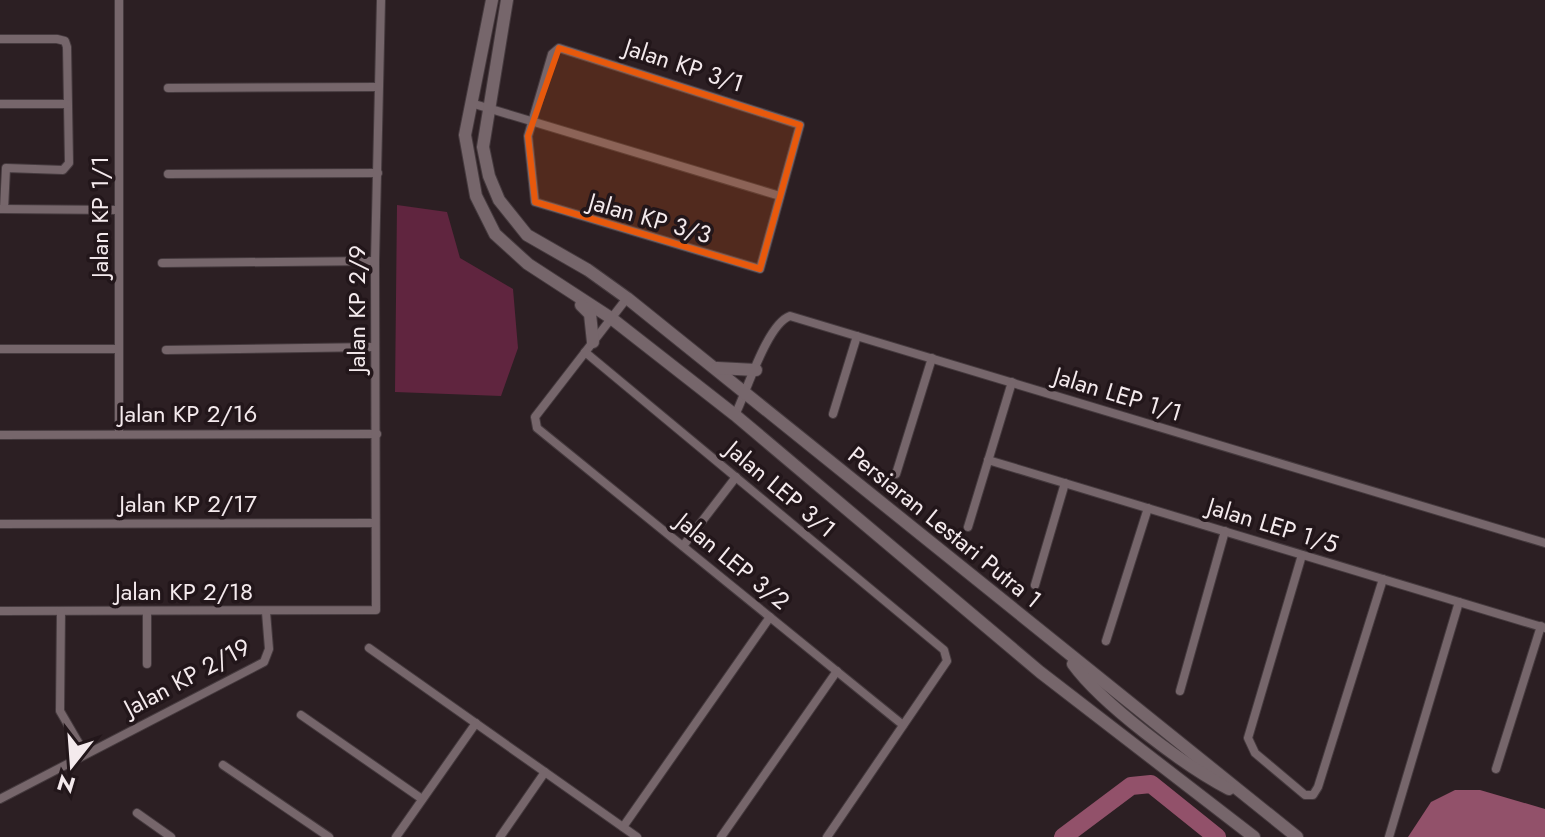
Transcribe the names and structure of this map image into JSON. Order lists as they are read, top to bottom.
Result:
{
  "streets": {
    "street": [
      "Jalan KP 3/1",
      "Jalan KP 1/1",
      "Jalan KP 3/3",
      "Jalan KP 2/9",
      "Jalan LEP 1/1",
      "Jalan KP 2/16",
      "Jalan LEP 3/1",
      "Jalan KP 2/17",
      "Jalan LEP 1/5",
      "Persiaran Lestari Putra 1",
      "Jalan LEP 3/2",
      "Jalan KP 2/18",
      "Jalan KP 2/19"
    ]
  },
  "crossings": [
    ["Jalan KP 3/1", "Jalan KP 3/3"],
    ["Jalan KP 1/1", "Jalan KP 2/16"],
    ["Jalan KP 2/9", "Jalan KP 2/16"],
    ["Jalan KP 2/9", "Jalan KP 2/17"],
    ["Jalan KP 2/9", "Jalan KP 2/18"],
    ["Jalan LEP 1/1", "Persiaran Lestari Putra 1"],
    ["Jalan LEP 3/1", "Jalan LEP 3/2"],
    ["Jalan KP 2/18", "Jalan KP 2/19"]
  ],
  "north": "bottom"
}
